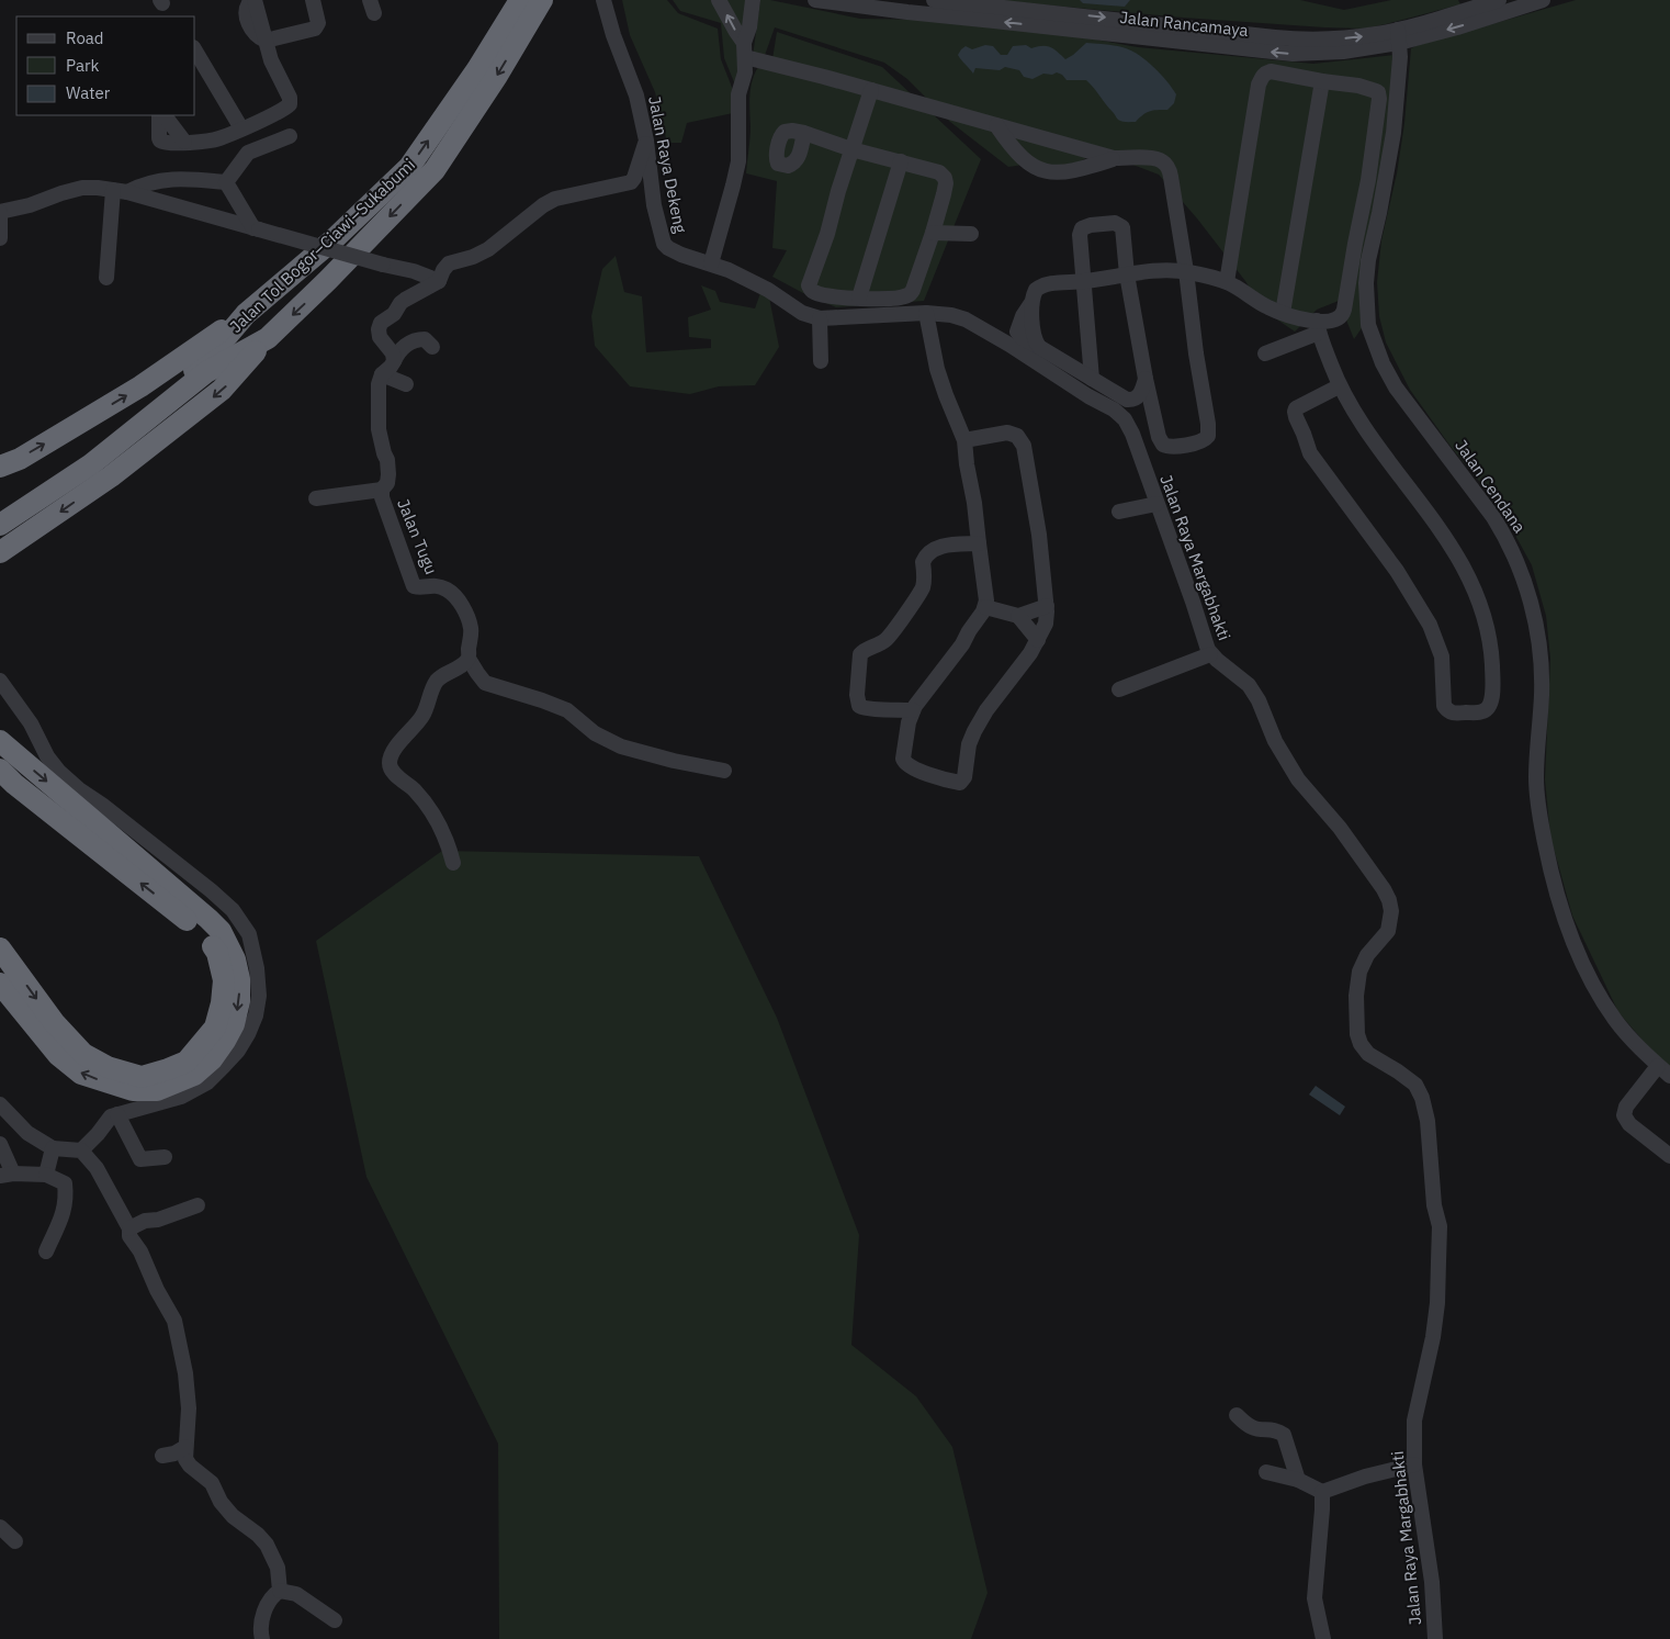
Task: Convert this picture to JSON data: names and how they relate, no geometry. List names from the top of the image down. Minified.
{"streets":{"highway":["Jalan Tol Bogor–Ciawi–Sukabumi"],"street":["Jalan Rancamaya","Jalan Raya Dekeng","Jalan Cendana","Jalan Tugu","Jalan Raya Margabhakti"]},"crossings":[["Jalan Rancamaya","Jalan Cendana"],["Jalan Raya Dekeng","Jalan Raya Margabhakti"]],"legend":["Road","Park","Water"]}
